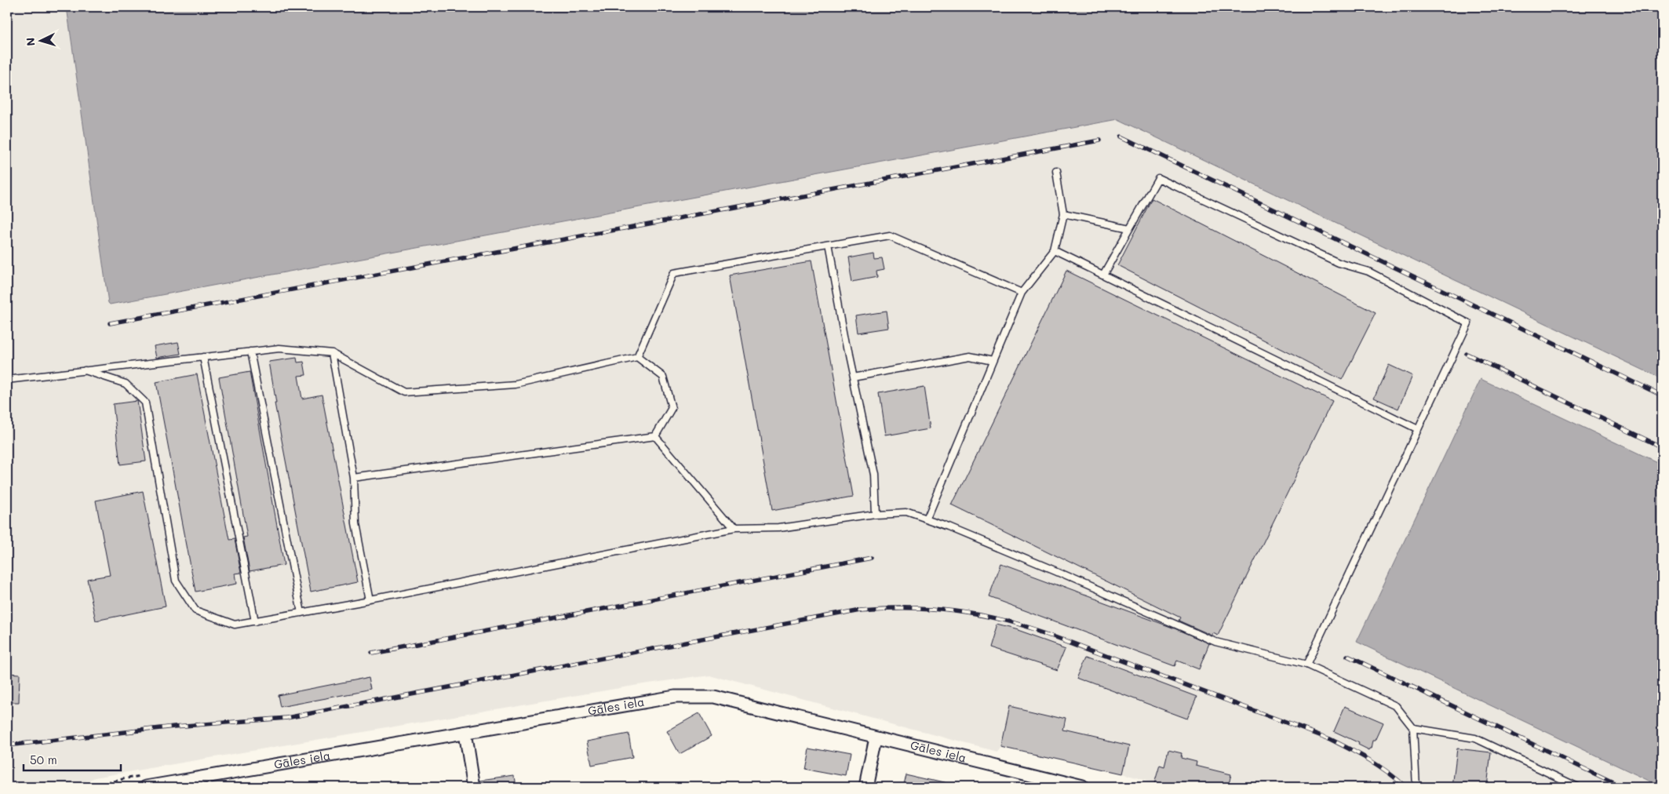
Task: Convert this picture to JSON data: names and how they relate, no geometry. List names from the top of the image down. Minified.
{"streets":{"street":["Gāles iela"]},"scale_bar":"50 m","north":"left"}
